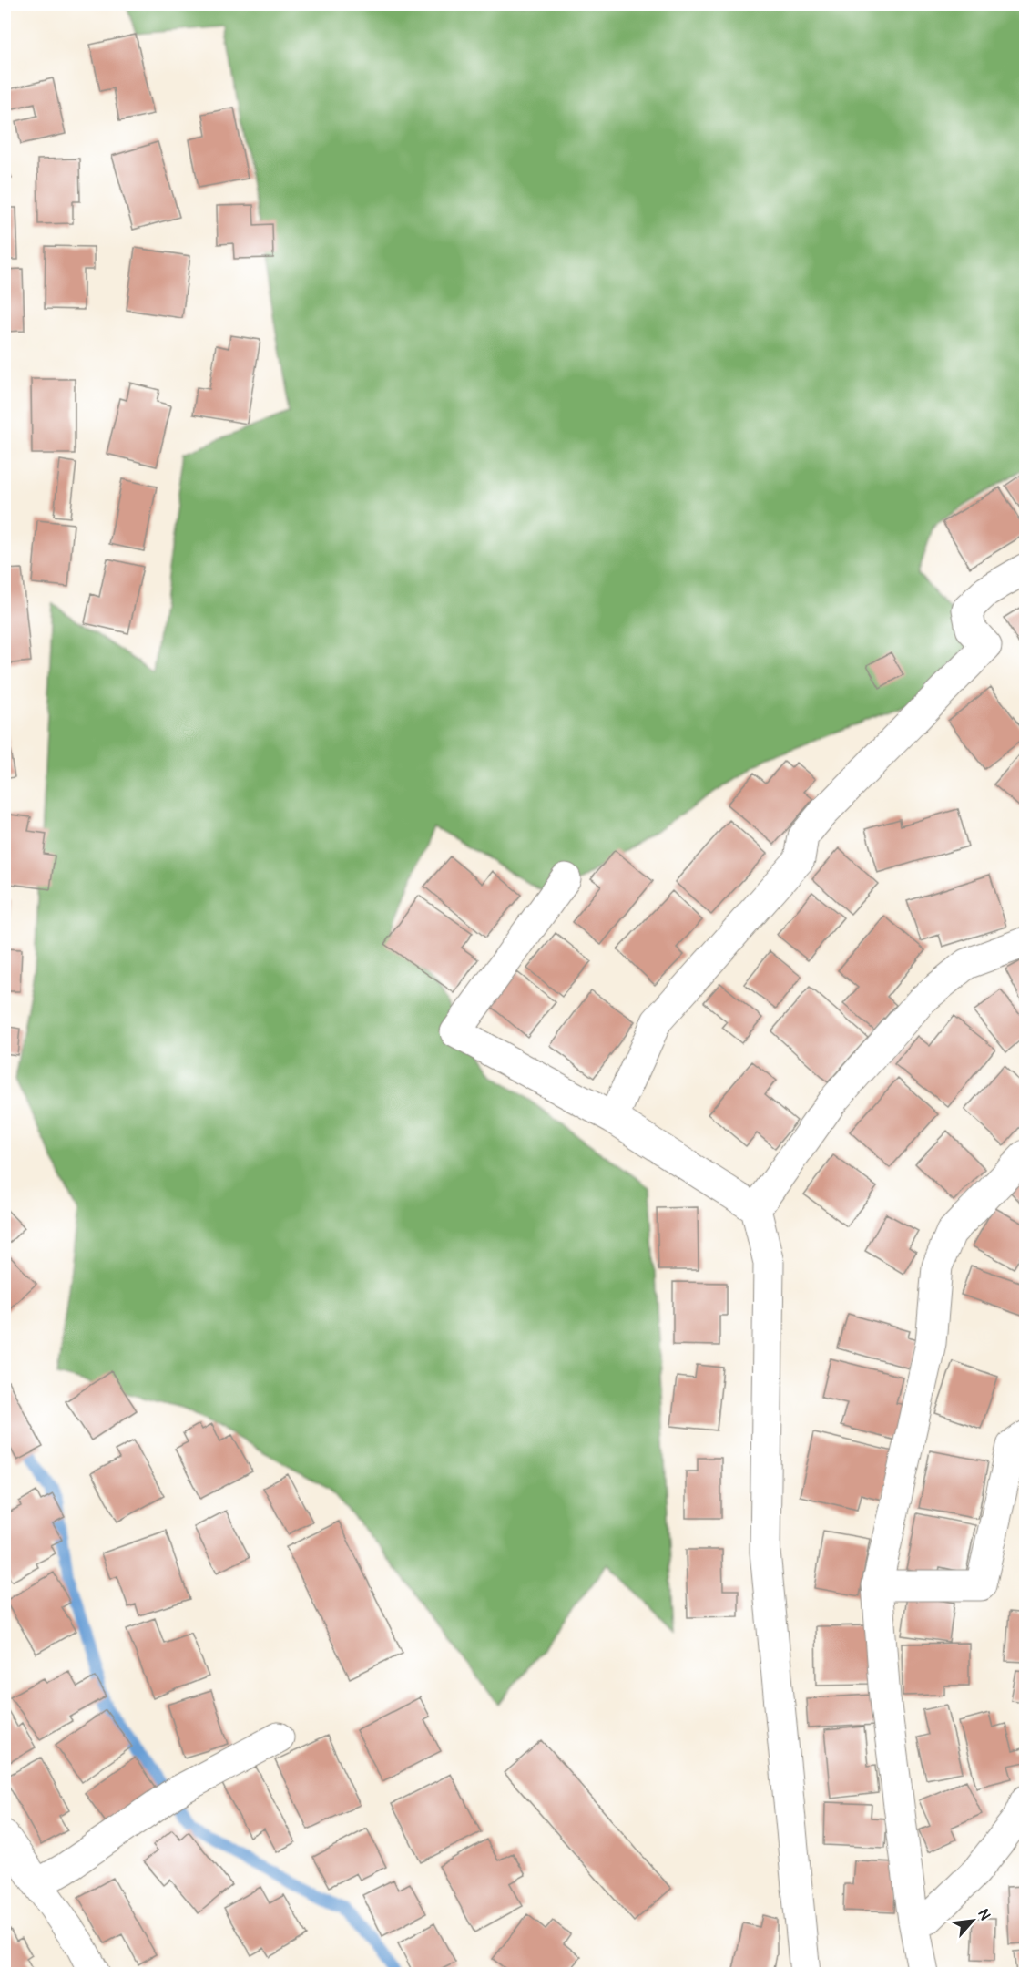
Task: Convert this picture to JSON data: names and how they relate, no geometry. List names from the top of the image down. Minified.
{"north":"top right"}
